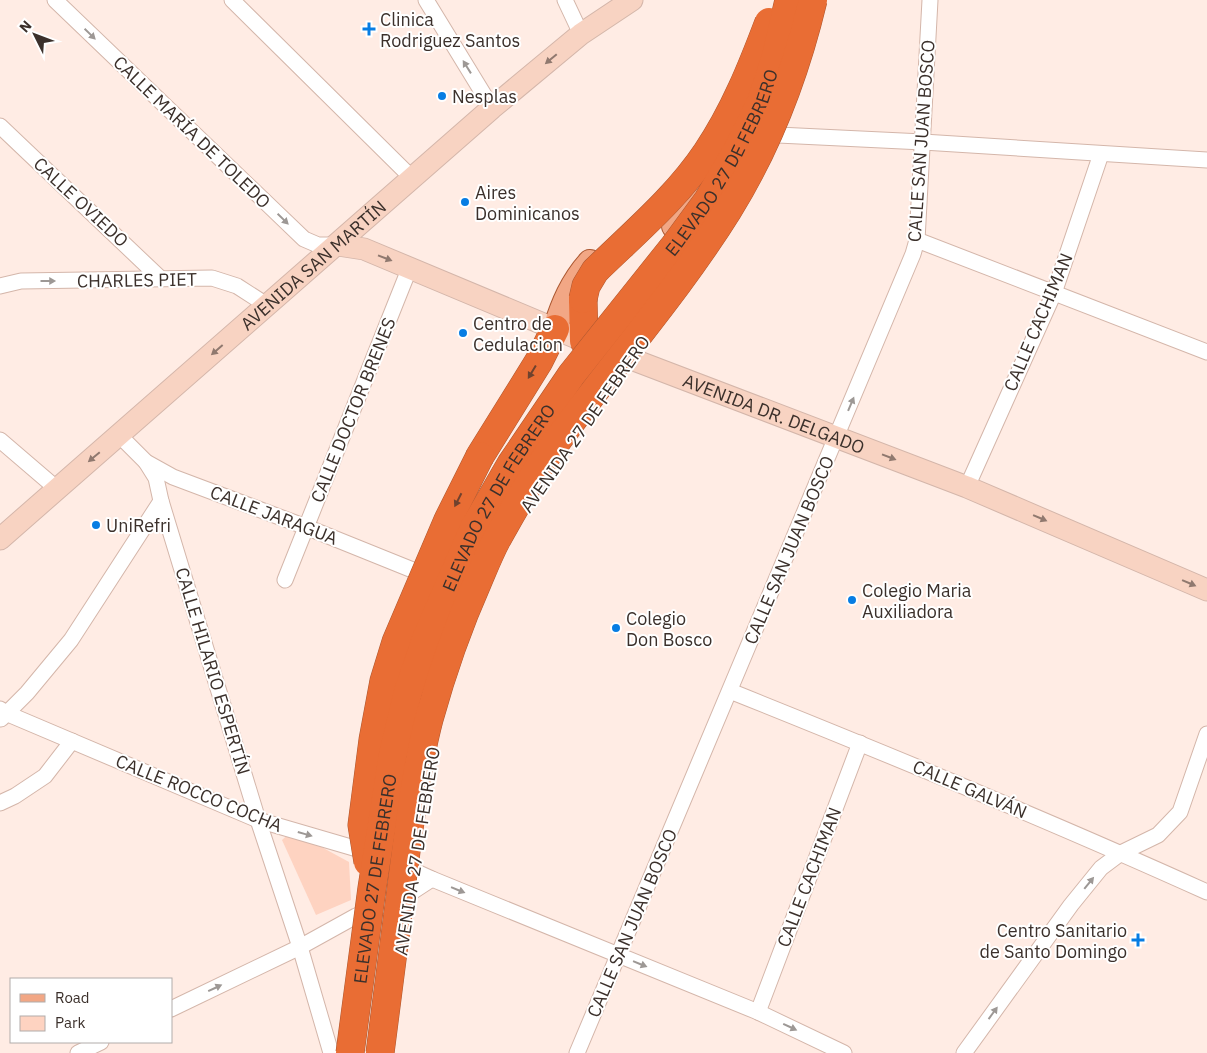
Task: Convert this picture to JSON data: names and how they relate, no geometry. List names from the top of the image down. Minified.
{"streets":{"highway":["ELEVADO 27 DE FEBRERO"],"main road":["AVENIDA SAN MARTÍN","AVENIDA DR. DELGADO","AVENIDA 27 DE FEBRERO"],"street":["CALLE MARÍA DE TOLEDO","CALLE SAN JUAN BOSCO","CALLE OVIEDO","CHARLES PIET","CALLE CACHIMAN","CALLE DOCTOR BRENES","CALLE JARAGUA","CALLE HILARIO ESPERTÍN","CALLE GALVÁN","CALLE ROCCO COCHA"]},"crossings":[["CALLE MARÍA DE TOLEDO","AVENIDA SAN MARTÍN"],["CALLE MARÍA DE TOLEDO","AVENIDA DR. DELGADO"],["CALLE SAN JUAN BOSCO","AVENIDA DR. DELGADO"],["CALLE SAN JUAN BOSCO","CALLE GALVÁN"],["CALLE SAN JUAN BOSCO","CALLE ROCCO COCHA"],["CALLE OVIEDO","CHARLES PIET"],["AVENIDA SAN MARTÍN","CHARLES PIET"],["AVENIDA SAN MARTÍN","AVENIDA DR. DELGADO"],["AVENIDA SAN MARTÍN","CALLE JARAGUA"],["CALLE CACHIMAN","AVENIDA DR. DELGADO"],["CALLE CACHIMAN","CALLE GALVÁN"],["CALLE CACHIMAN","CALLE ROCCO COCHA"],["CALLE DOCTOR BRENES","AVENIDA DR. DELGADO"],["CALLE DOCTOR BRENES","CALLE JARAGUA"],["AVENIDA DR. DELGADO","AVENIDA 27 DE FEBRERO"],["AVENIDA 27 DE FEBRERO","CALLE ROCCO COCHA"],["CALLE JARAGUA","CALLE HILARIO ESPERTÍN"],["CALLE HILARIO ESPERTÍN","CALLE ROCCO COCHA"]],"one_way":["AVENIDA SAN MARTÍN","CHARLES PIET","AVENIDA DR. DELGADO","CALLE ROCCO COCHA"],"places":{"health":["Clinica Rodriguez Santos","Centro Sanitario de Santo Domingo"],"other":["Nesplas","Aires Dominicanos","Centro de Cedulacion","UniRefri","Colegio Maria Auxiliadora","Colegio Don Bosco"]},"legend":["Road","Park"],"north":"top left"}
